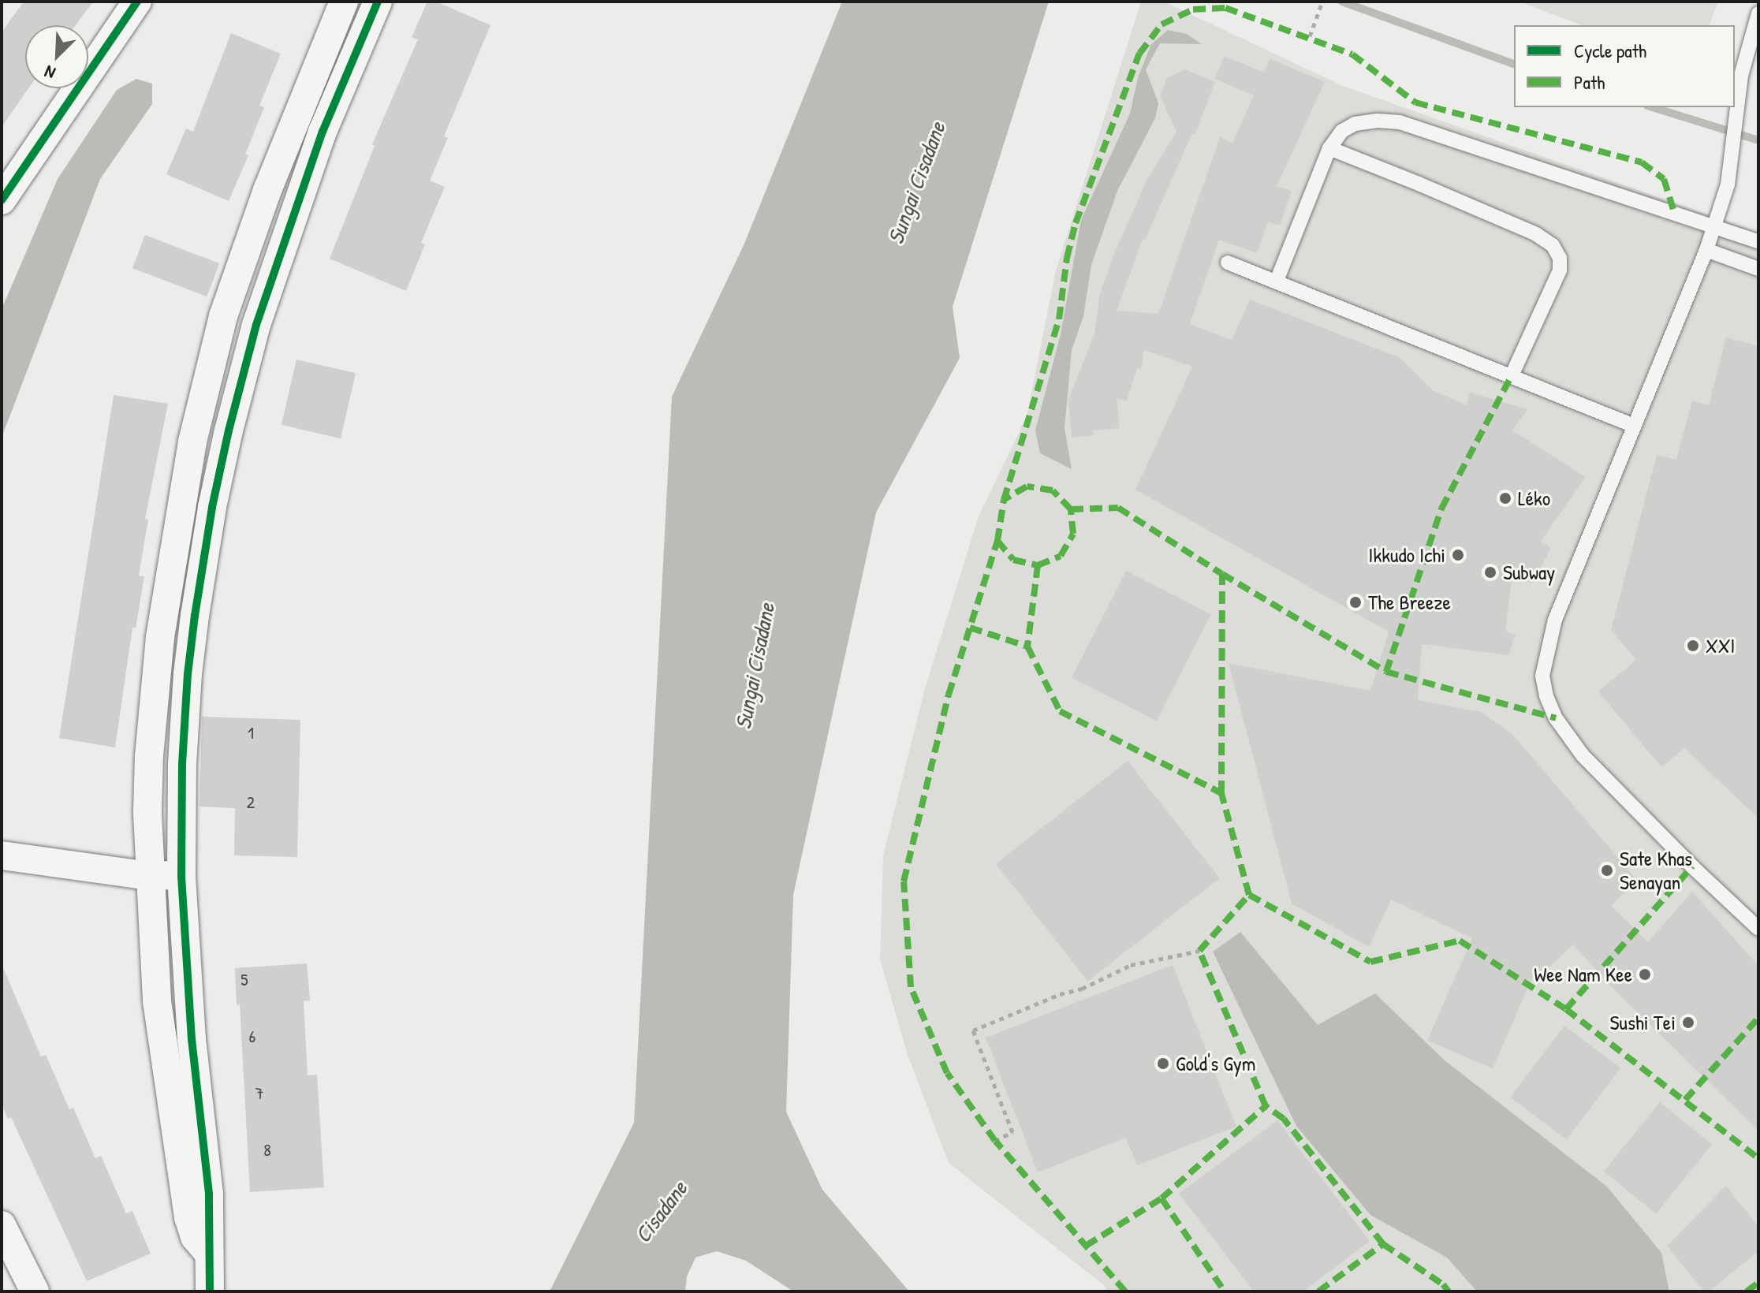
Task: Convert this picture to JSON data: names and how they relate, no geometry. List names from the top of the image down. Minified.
{"water":["Sungai Cisadane","Cisadane"],"places":["Léko","Ikkudo Ichi","Subway","The Breeze","XXI","Sate Khas Senayan","Wee Nam Kee","Sushi Tei","Gold's Gym"],"house_numbers":["1","2","5","6","7","8"],"legend":["Cycle path","Path"],"north":"bottom left"}
